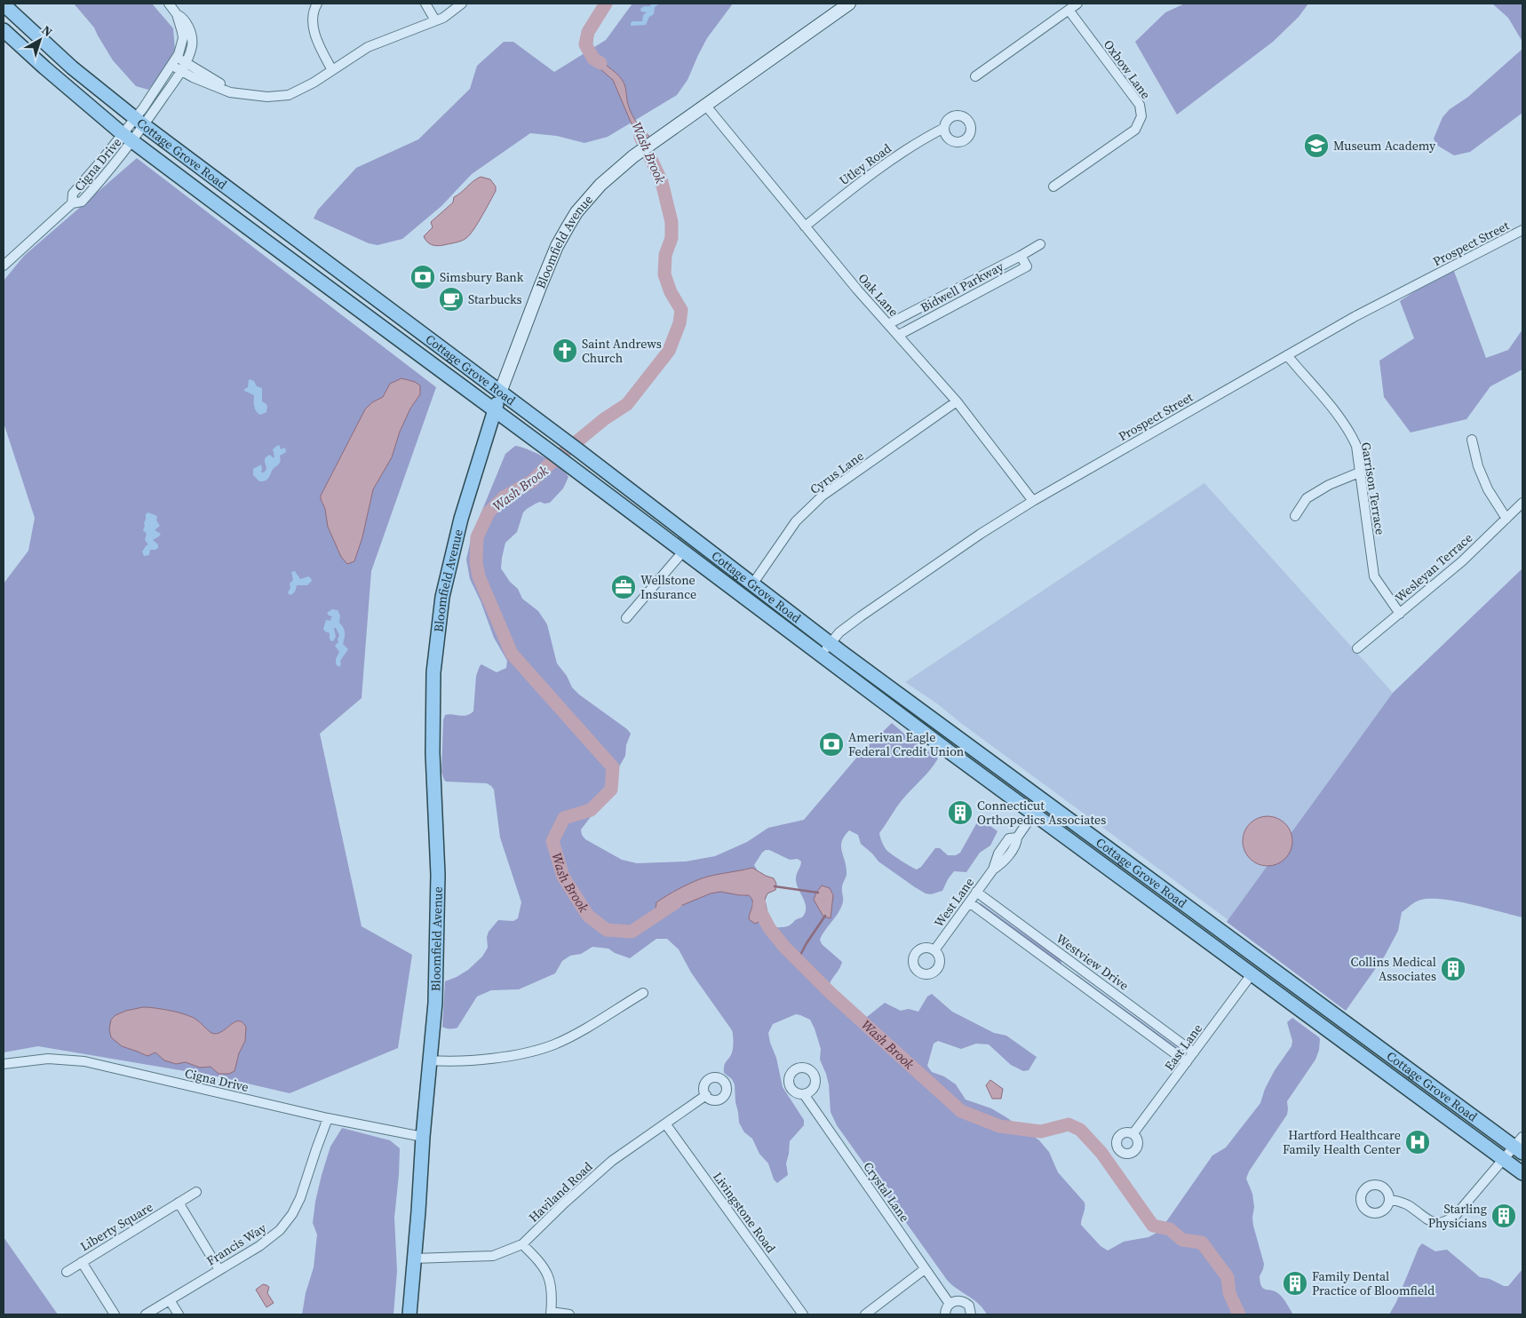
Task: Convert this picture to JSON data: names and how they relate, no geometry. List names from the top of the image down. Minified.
{"streets":{"main road":["Cottage Grove Road","Bloomfield Avenue"],"street":["Oxbow Lane","Cigna Drive","Utley Road","Prospect Street","Bidwell Parkway","Oak Lane","Cyrus Lane","Garrison Terrace","Wesleyan Terrace","West Lane","Westview Drive","East Lane","Haviland Road","Crystal Lane","Livingstone Road","Liberty Square","Francis Way"]},"crossings":[["Cottage Grove Road","Cigna Drive"],["Cottage Grove Road","Bloomfield Avenue"],["Cottage Grove Road","Prospect Street"],["Cottage Grove Road","Cyrus Lane"],["Cottage Grove Road","West Lane"],["Cottage Grove Road","East Lane"],["Cigna Drive","Bloomfield Avenue"],["Cigna Drive","Francis Way"],["Utley Road","Oak Lane"],["Bloomfield Avenue","Oak Lane"],["Bloomfield Avenue","Haviland Road"],["Prospect Street","Oak Lane"],["Prospect Street","Garrison Terrace"],["Bidwell Parkway","Oak Lane"],["Oak Lane","Cyrus Lane"],["Garrison Terrace","Wesleyan Terrace"],["West Lane","Westview Drive"],["Westview Drive","East Lane"],["Haviland Road","Livingstone Road"]],"water":["Wash Brook"],"places":{"school or university":["Museum Academy"],"bank":["Simsbury Bank","Amerivan Eagle Federal Credit Union"],"cafe":["Starbucks"],"church":["Saint Andrews Church"],"office":["Wellstone Insurance"],"building":["Connecticut Orthopedics Associates","Collins Medical Associates","Starling Physicians","Family Dental Practice of Bloomfield"],"hospital":["Hartford Healthcare Family Health Center"]},"north":"top right"}
